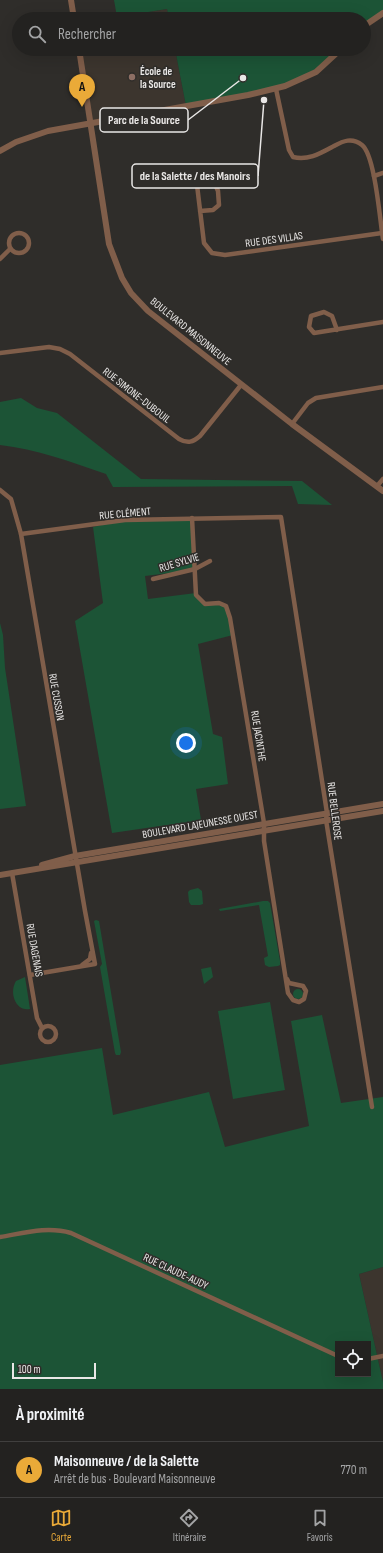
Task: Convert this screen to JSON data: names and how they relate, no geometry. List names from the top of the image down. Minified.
{"streets":{"street":["RUE DES VILLAS","BOULEVARD MAISONNEUVE","RUE SIMONE-DUBOUIL","RUE CLÉMENT","RUE SYLVIE","RUE CUSSON","RUE JACINTHE","RUE BELLEROSE","BOULEVARD LAJEUNESSE OUEST","RUE DAGENAIS","RUE CLAUDE-AUDY"]},"crossings":[["BOULEVARD MAISONNEUVE","RUE SIMONE-DUBOUIL"],["RUE CLÉMENT","RUE CUSSON"],["RUE CLÉMENT","RUE JACINTHE"],["RUE CLÉMENT","RUE BELLEROSE"],["RUE SYLVIE","RUE JACINTHE"],["RUE CUSSON","BOULEVARD LAJEUNESSE OUEST"],["RUE CUSSON","RUE DAGENAIS"],["RUE JACINTHE","BOULEVARD LAJEUNESSE OUEST"],["RUE BELLEROSE","BOULEVARD LAJEUNESSE OUEST"],["BOULEVARD LAJEUNESSE OUEST","RUE DAGENAIS"]],"places":["École de la Source","Parc de la Source","de la Salette / des Manoirs"],"scale_bar":"100 m","page":{"search":"Rechercher","pins":"A","scale":"100 m","heading":"À proximité","list":[{"mark":"A","name":"Maisonneuve / de la Salette","note":"Arrêt de bus · Boulevard Maisonneuve","value":"770 m"}],"nav":["Carte","Itinéraire","Favoris"]}}
